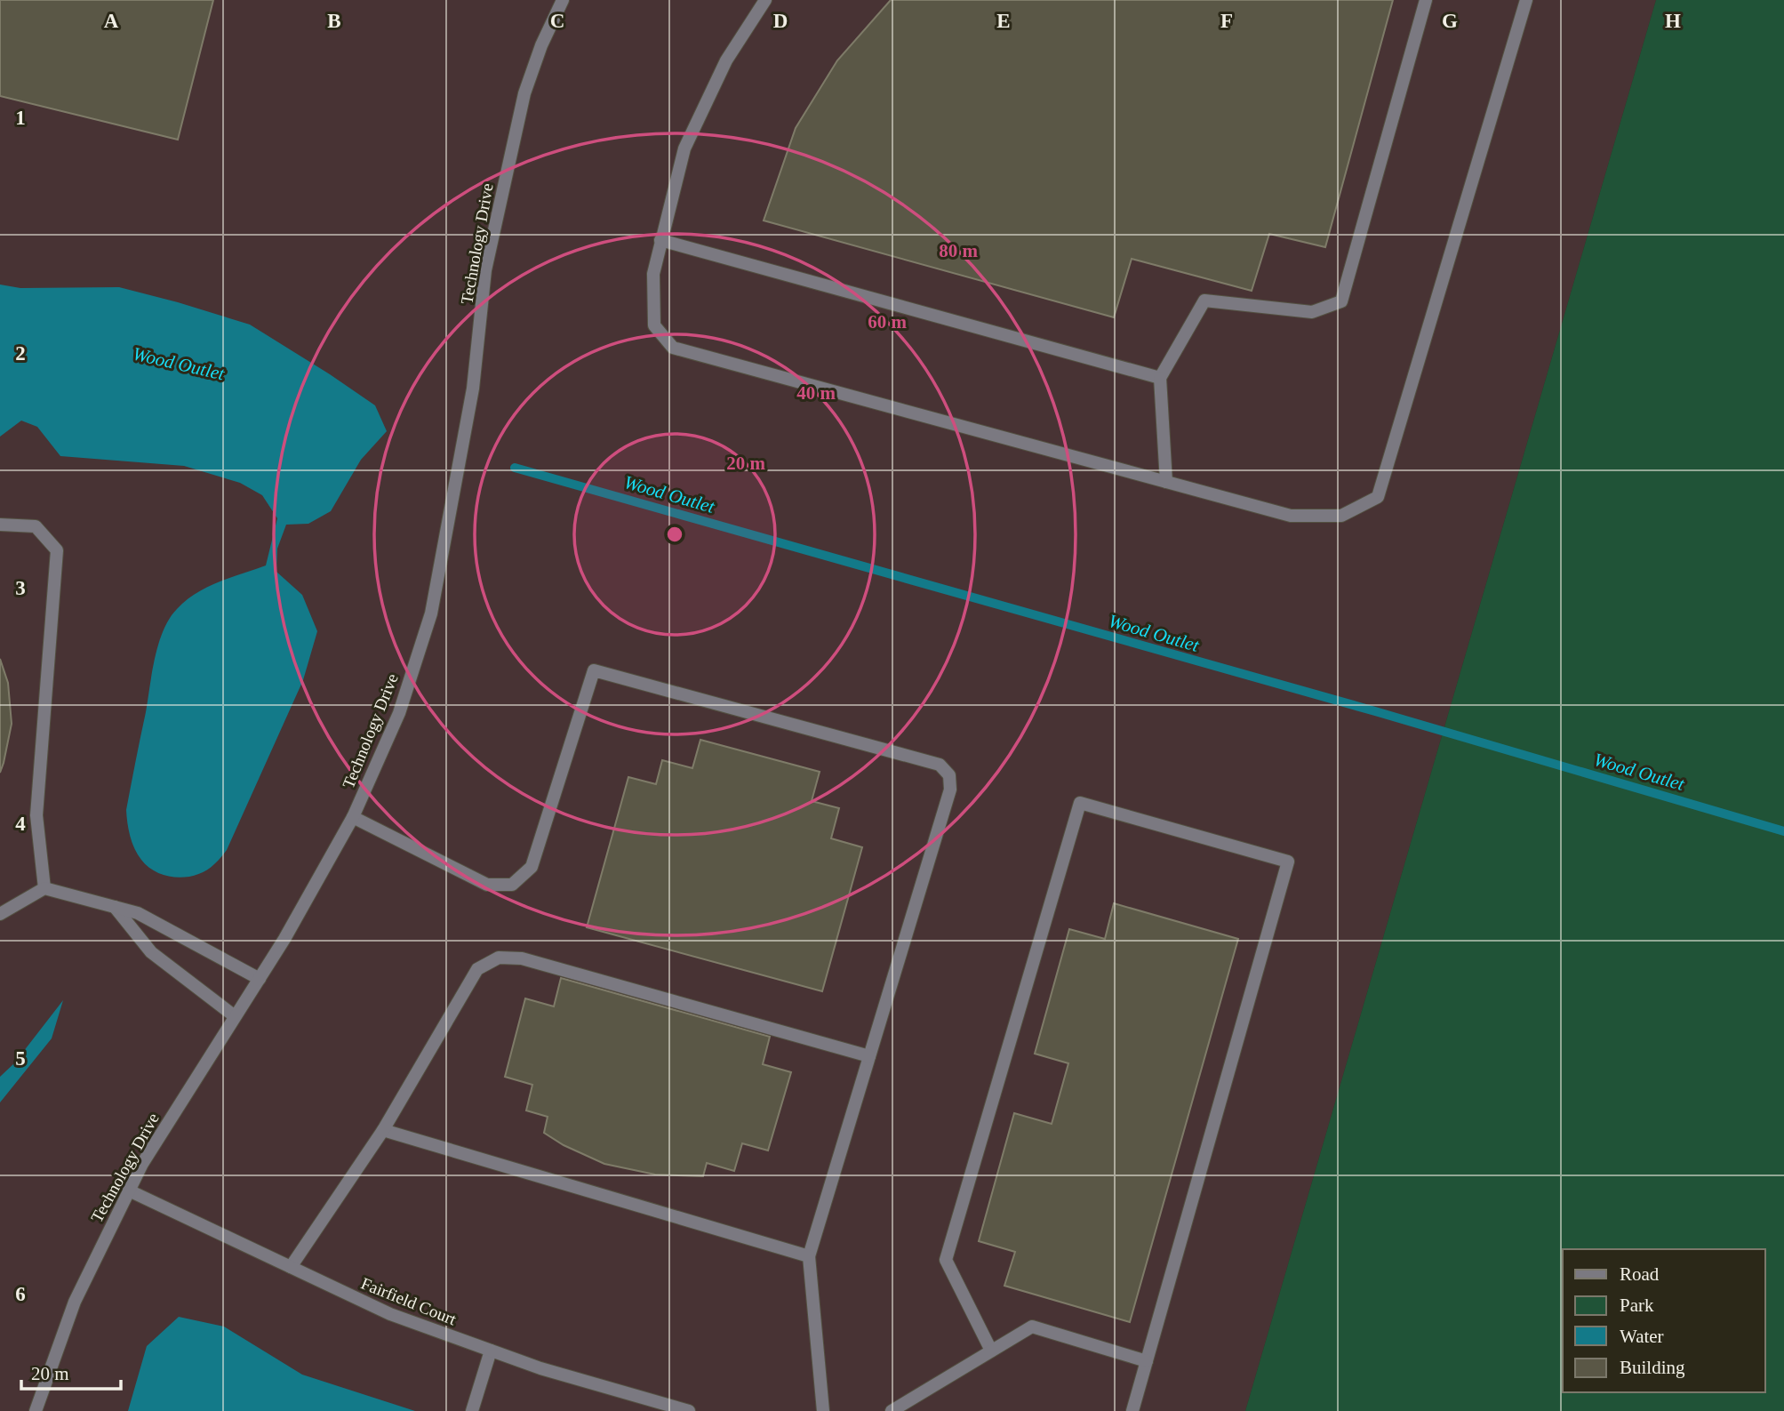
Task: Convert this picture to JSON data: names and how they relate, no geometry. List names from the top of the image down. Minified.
{"streets":{"street":["Technology Drive","Fairfield Court"]},"crossings":[["Technology Drive","Fairfield Court"]],"water":["Wood Outlet"],"legend":["Road","Park","Water","Building"],"scale_bar":"20 m","grid":{"columns":["A","B","C","D","E","F","G","H"],"rows":["1","2","3","4","5","6"]},"rings":["80 m","60 m","40 m","20 m"]}
